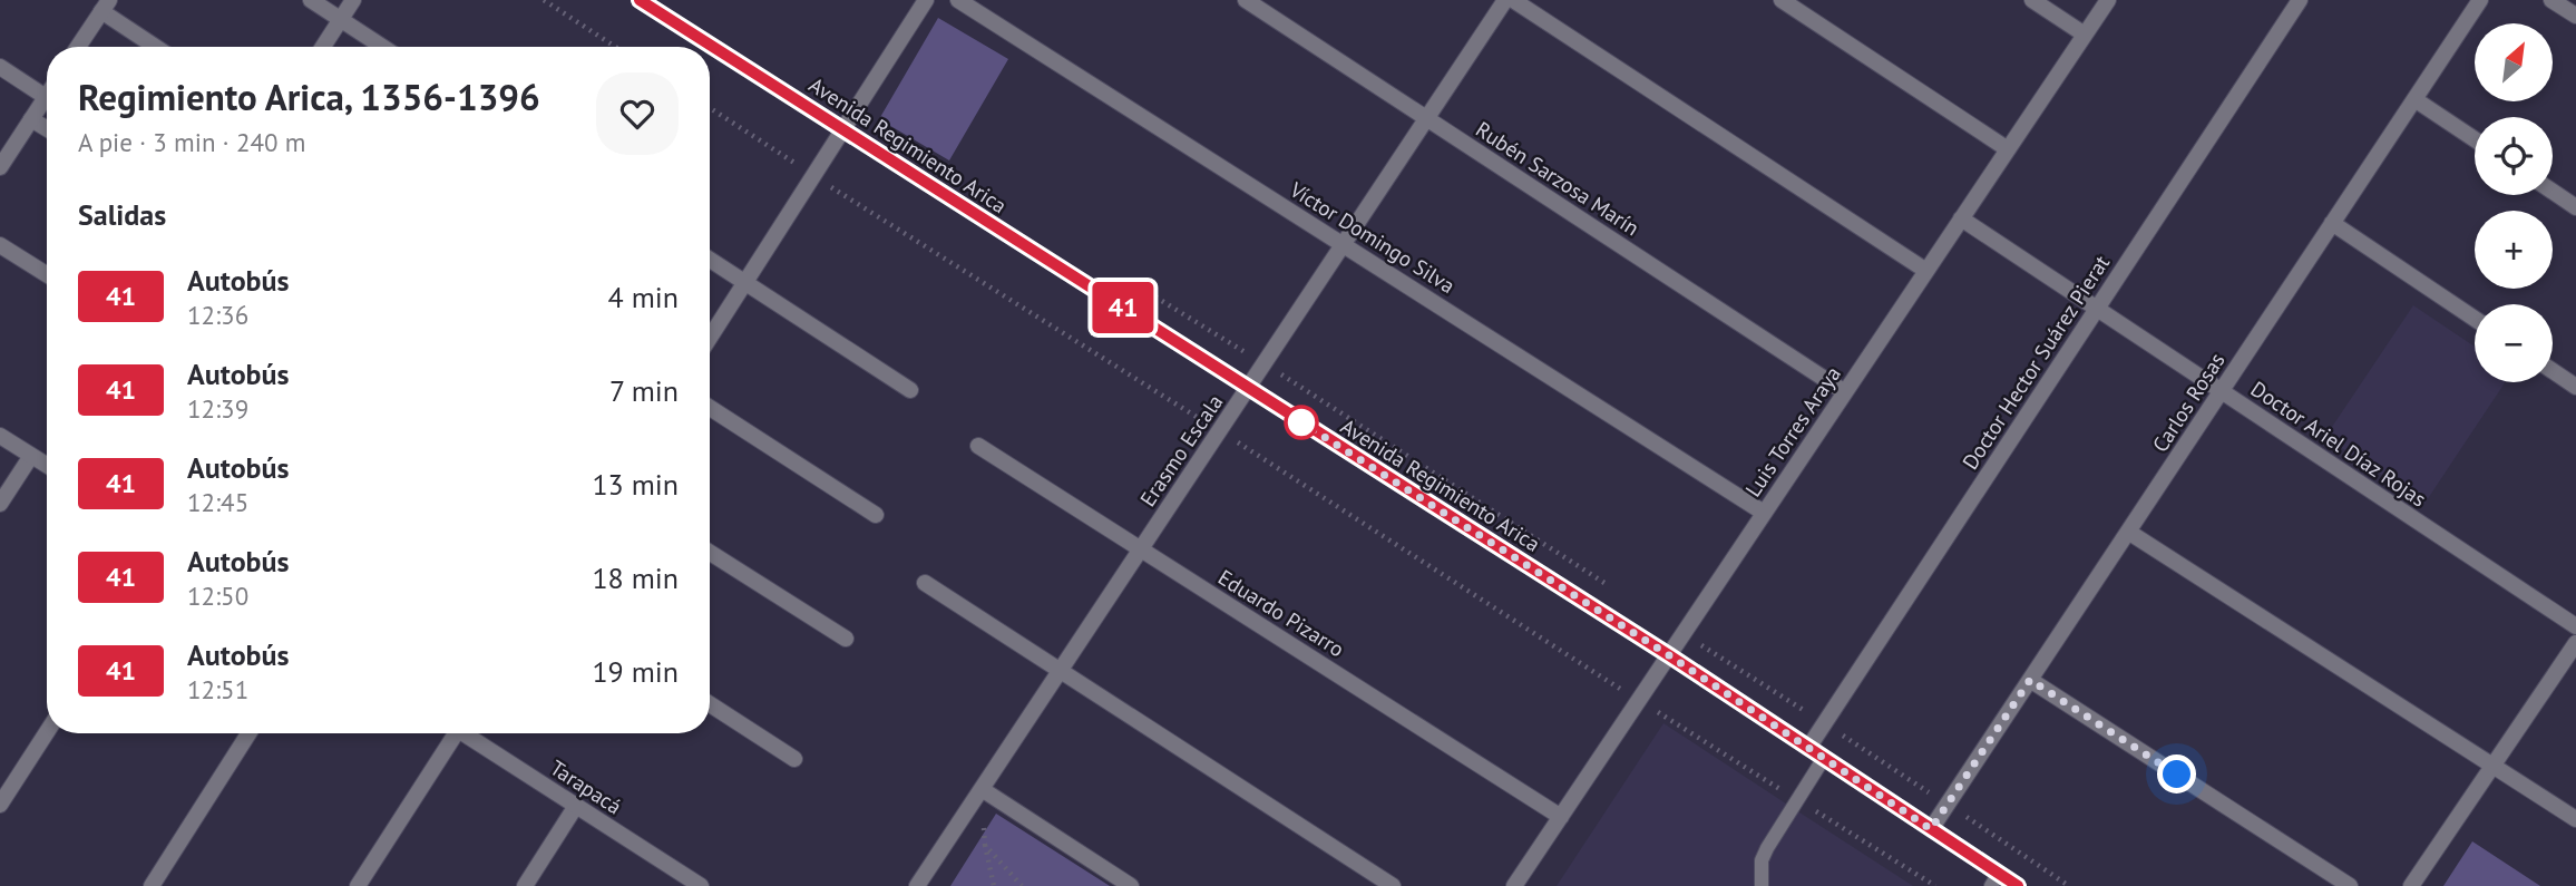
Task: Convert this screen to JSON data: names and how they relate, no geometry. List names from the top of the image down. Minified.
{"streets":{"street":["Avenida Regimiento Arica","Rubén Sarzosa Marín","Víctor Domingo Silva","Doctor Hector Suárez Pierat","Carlos Rosas","Luis Torres Araya","Doctor Ariel Díaz Rojas","Erasmo Escala","Eduardo Pizarro","Tarapacá"]},"crossings":[["Avenida Regimiento Arica","Doctor Hector Suárez Pierat"],["Avenida Regimiento Arica","Carlos Rosas"],["Avenida Regimiento Arica","Luis Torres Araya"],["Avenida Regimiento Arica","Erasmo Escala"],["Rubén Sarzosa Marín","Luis Torres Araya"],["Rubén Sarzosa Marín","Erasmo Escala"],["Víctor Domingo Silva","Luis Torres Araya"],["Víctor Domingo Silva","Erasmo Escala"],["Doctor Hector Suárez Pierat","Doctor Ariel Díaz Rojas"],["Carlos Rosas","Doctor Ariel Díaz Rojas"],["Luis Torres Araya","Doctor Ariel Díaz Rojas"],["Luis Torres Araya","Eduardo Pizarro"],["Erasmo Escala","Eduardo Pizarro"]],"lines":["bus line 41"],"north":"top right","page":{"on_map":"41","map_buttons":["+","−"],"heading":[["Regimiento Arica, 1356-1396","A pie · 3 min · 240 m"],"Salidas"],"list":[{"mark":"41","name":"Autobús","note":"12:36","value":"4 min"},{"mark":"41","name":"Autobús","note":"12:39","value":"7 min"},{"mark":"41","name":"Autobús","note":"12:45","value":"13 min"},{"mark":"41","name":"Autobús","note":"12:50","value":"18 min"},{"mark":"41","name":"Autobús","note":"12:51","value":"19 min"}]}}
